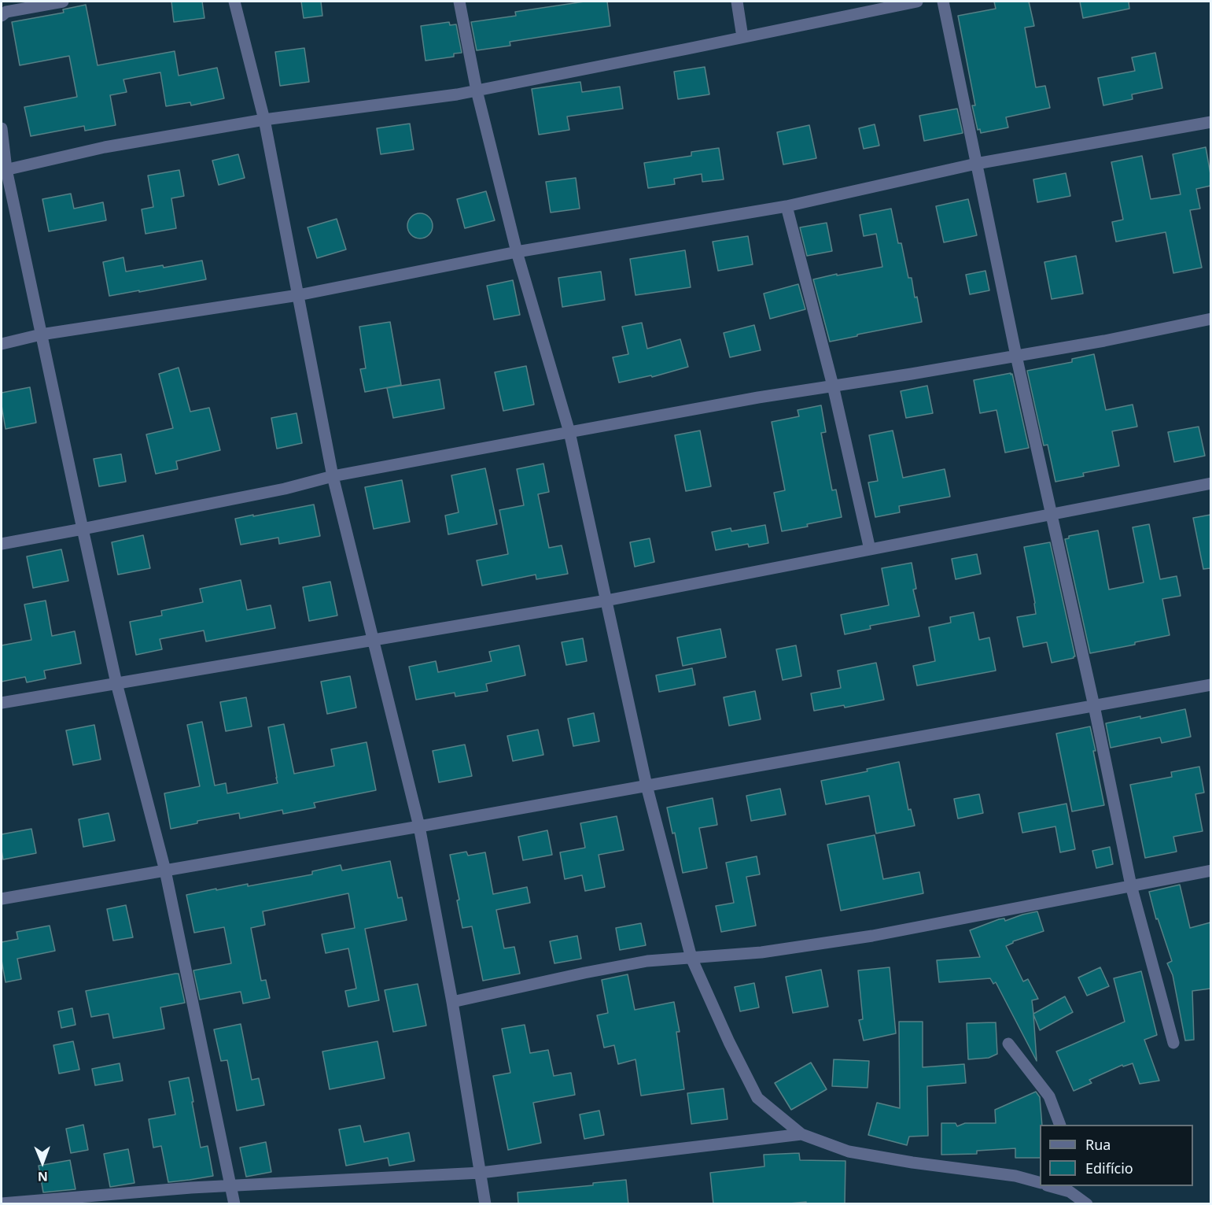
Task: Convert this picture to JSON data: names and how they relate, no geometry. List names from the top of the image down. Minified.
{"legend":["Rua","Edifício"],"north":"bottom"}
